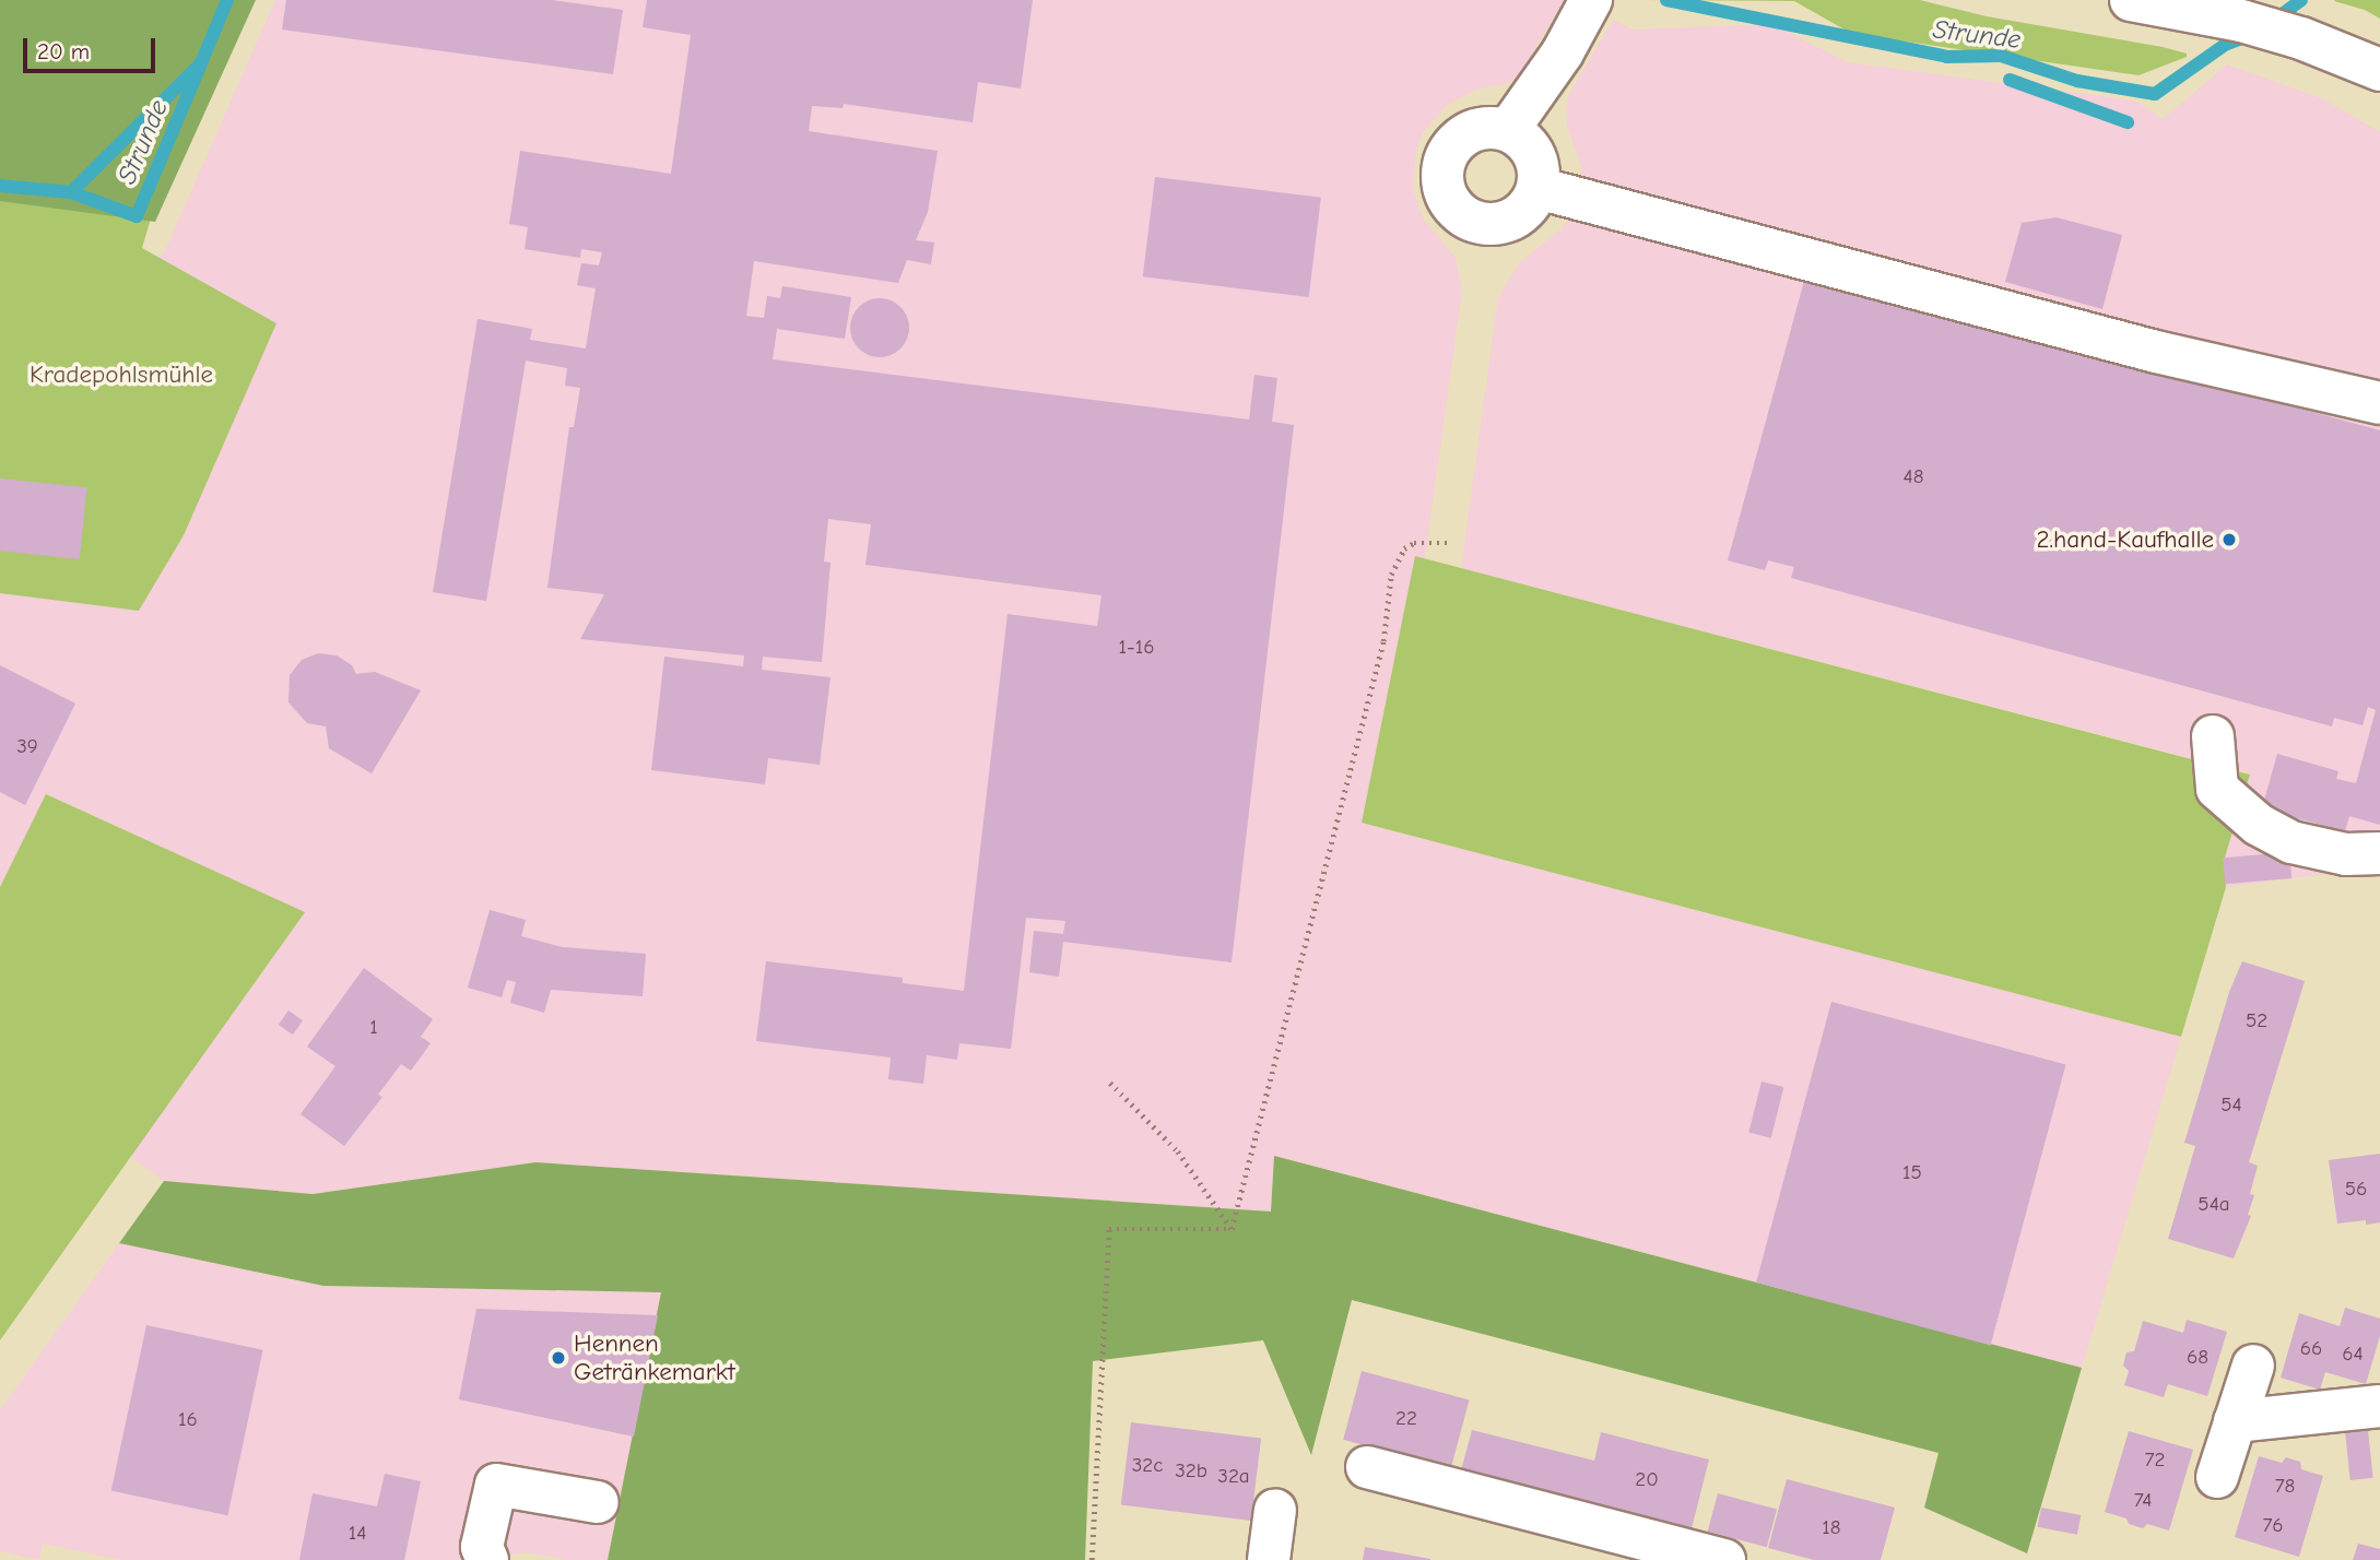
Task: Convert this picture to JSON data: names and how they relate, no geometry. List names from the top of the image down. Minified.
{"water":["Strunde"],"parks":["Kradepohlsmühle"],"places":["2.hand-Kaufhalle","Hennen Getränkemarkt"],"house_numbers":["48","1-16","39","52","1","54","15","56","54a","66","64","68","22","16","72","32c","32b","32a","20","78","74","76","18","14"],"scale_bar":"20 m"}
